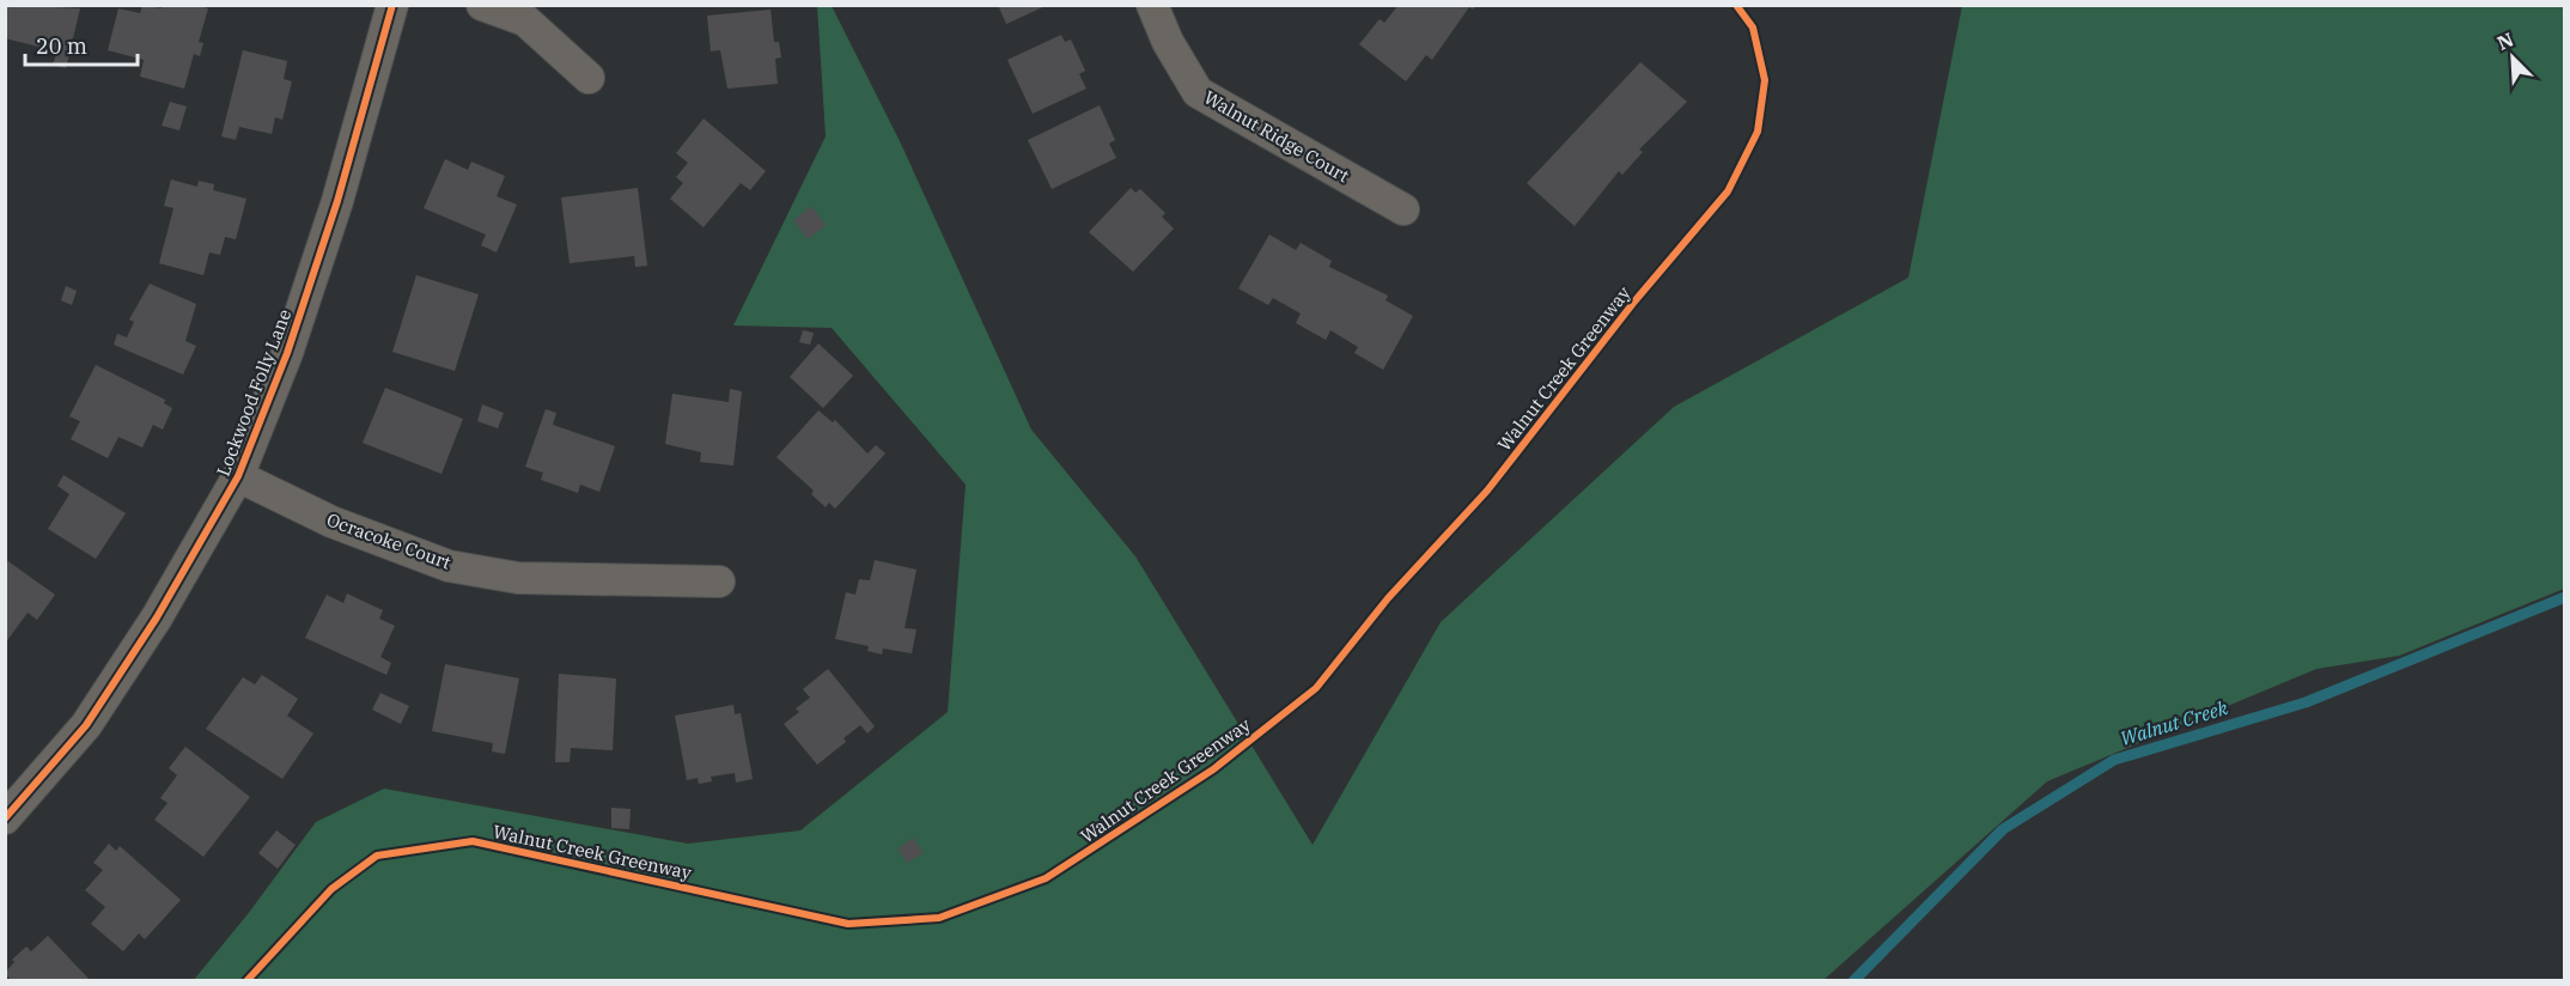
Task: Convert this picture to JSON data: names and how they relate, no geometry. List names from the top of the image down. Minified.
{"streets":{"street":["Walnut Ridge Court","Lockwood Folly Lane","Ocracoke Court"],"cycle path":["Walnut Creek Greenway"]},"crossings":[["Lockwood Folly Lane","Ocracoke Court"]],"water":["Walnut Creek"],"scale_bar":"20 m","north":"top left"}
